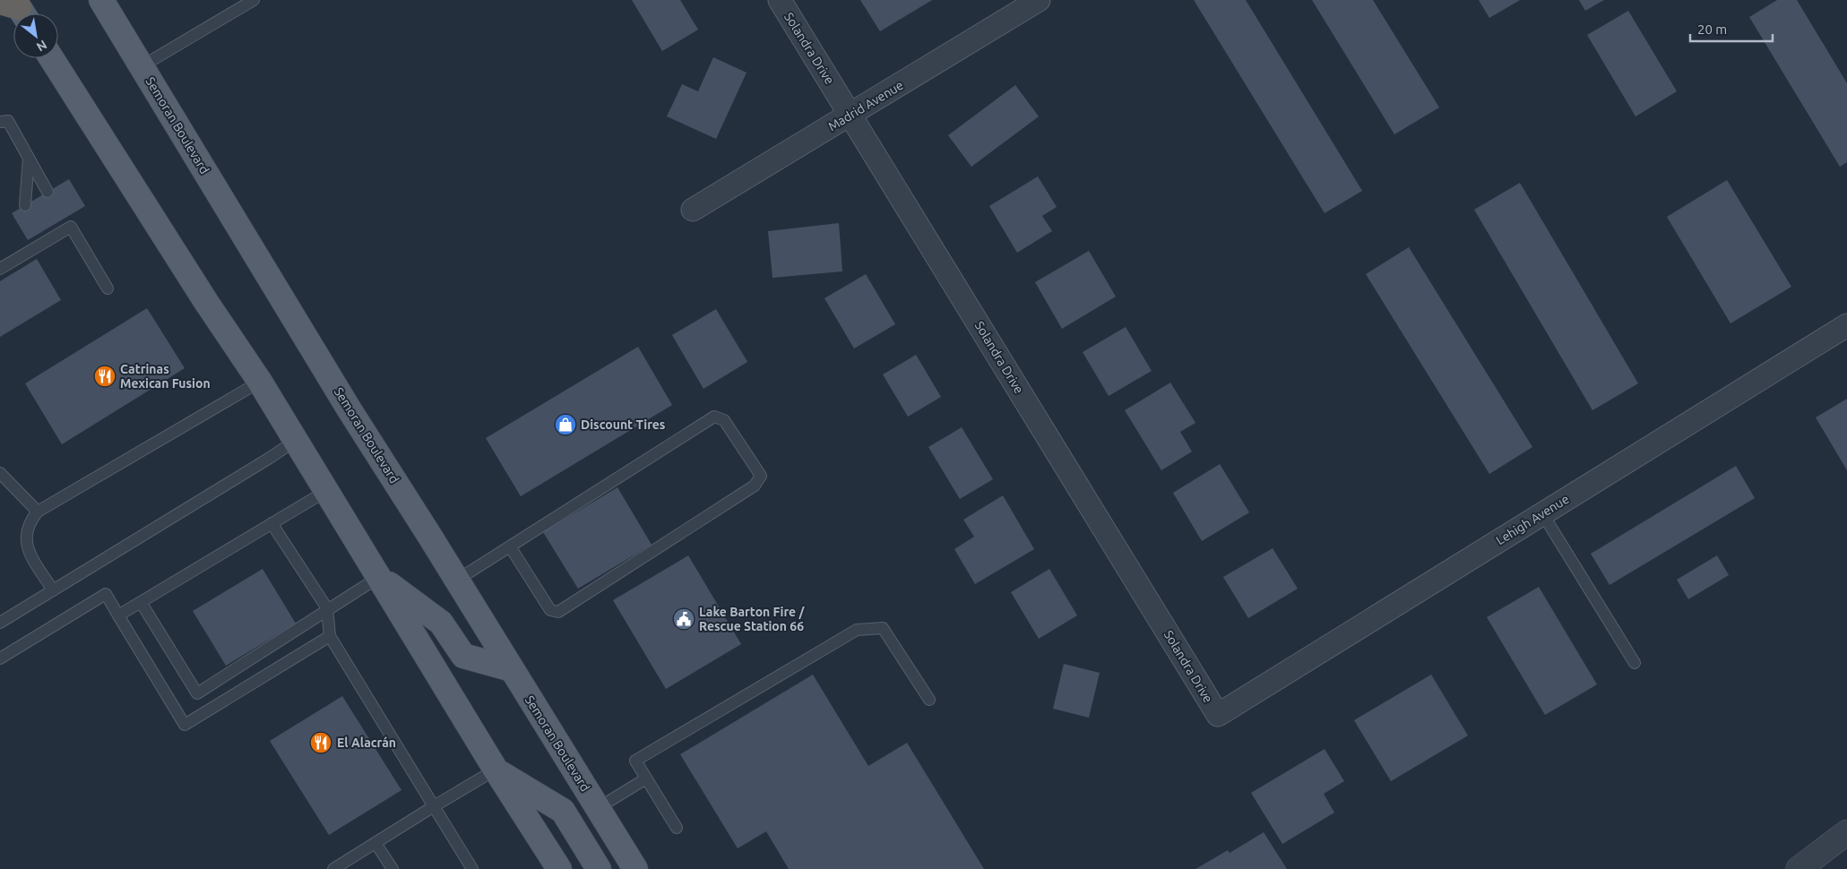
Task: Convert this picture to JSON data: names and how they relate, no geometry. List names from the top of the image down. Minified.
{"streets":{"main road":["Semoran Boulevard"],"street":["Solandra Drive","Madrid Avenue","Lehigh Avenue"]},"crossings":[["Solandra Drive","Madrid Avenue"],["Solandra Drive","Lehigh Avenue"]],"places":{"restaurant":["Catrinas Mexican Fusion","El Alacrán"],"shop":["Discount Tires"],"public building":["Lake Barton Fire / Rescue Station 66"]},"scale_bar":"20 m","north":"bottom right"}
